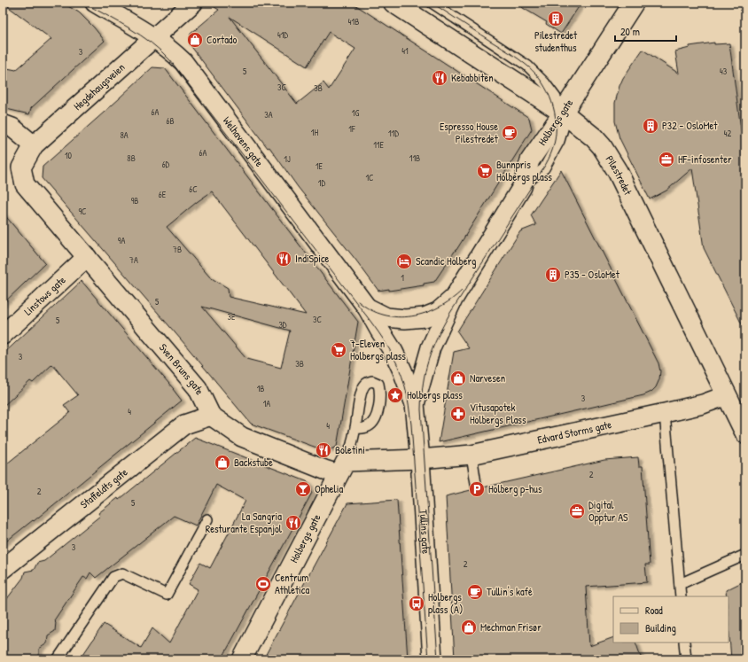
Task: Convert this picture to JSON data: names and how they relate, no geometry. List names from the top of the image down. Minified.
{"streets":{"main road":["Holbergs gate","Pilestredet"],"street":["Hegdehaugsveien","Welhavens gate","Linstows gate","Sven Bruns gate","Edvard Storms gate","Staffeldts gate","Tullins gate"]},"crossings":[["Hegdehaugsveien","Welhavens gate"],["Hegdehaugsveien","Sven Bruns gate"],["Holbergs gate","Pilestredet"],["Holbergs gate","Sven Bruns gate"],["Pilestredet","Edvard Storms gate"],["Linstows gate","Sven Bruns gate"],["Sven Bruns gate","Edvard Storms gate"],["Sven Bruns gate","Staffeldts gate"],["Sven Bruns gate","Tullins gate"],["Edvard Storms gate","Tullins gate"]],"places":{"building":["Pilestredet studenthus","P32 - OsloMet","P35 - OsloMet"],"shop":["Cortado","Narvesen","Backstube","Mechman Frisør"],"restaurant":["Kebabbiten","IndiSpice","Boletini","La Sangria Resturante Espanjol"],"cafe":["Espresso House Pilestredet","Tullin's kafé"],"office":["HF-infosenter","Digital Opptur AS"],"supermarket":["Bunnpris Holbergs plass","7-Eleven Holbergs plass"],"hotel":["Scandic Holberg"],"place":["Holbergs plass"],"pharmacy":["Vitusapotek Holbergs Plass"],"bar":["Ophelia"],"parking":["Holberg p-hus"],"sports":["Centrum Athletica"],"bus stop":["Holbergs plass (A)"]},"house_numbers":["41B","41D","41","3","5","43","3C","3B","6A","1G","3A","6B","1F","1H","11D","42","8A","11E","6A","10","8B","11B","1J","6D","1E","1C","1D","6C","6E","9B","9C","9A","7B","7A","1","5","3E","3C","5","3D","3","3B","1B","3","1A","4","4","2","2","5","3","2"],"legend":["Road","Building"],"scale_bar":"20 m"}
